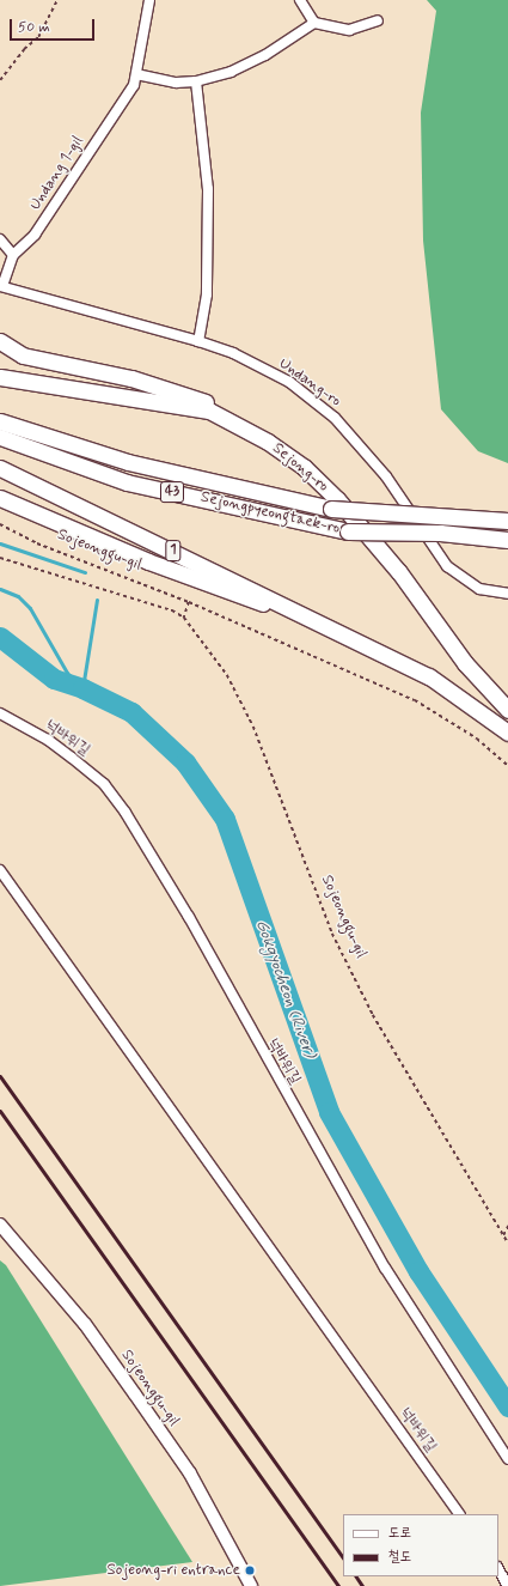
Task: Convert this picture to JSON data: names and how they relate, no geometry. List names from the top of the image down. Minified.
{"streets":{"highway":["Sejong-ro","43","Sejongpyeongtaek-ro","1"],"street":["Undang 1-gil","Undang-ro","Sojeonggu-gil","넉바위길"]},"crossings":[["Undang 1-gil","Undang-ro"]],"water":["Gokgyocheon (River)"],"places":["Sojeong-ri entrance"],"legend":["도로","철도"],"scale_bar":"50 m"}
